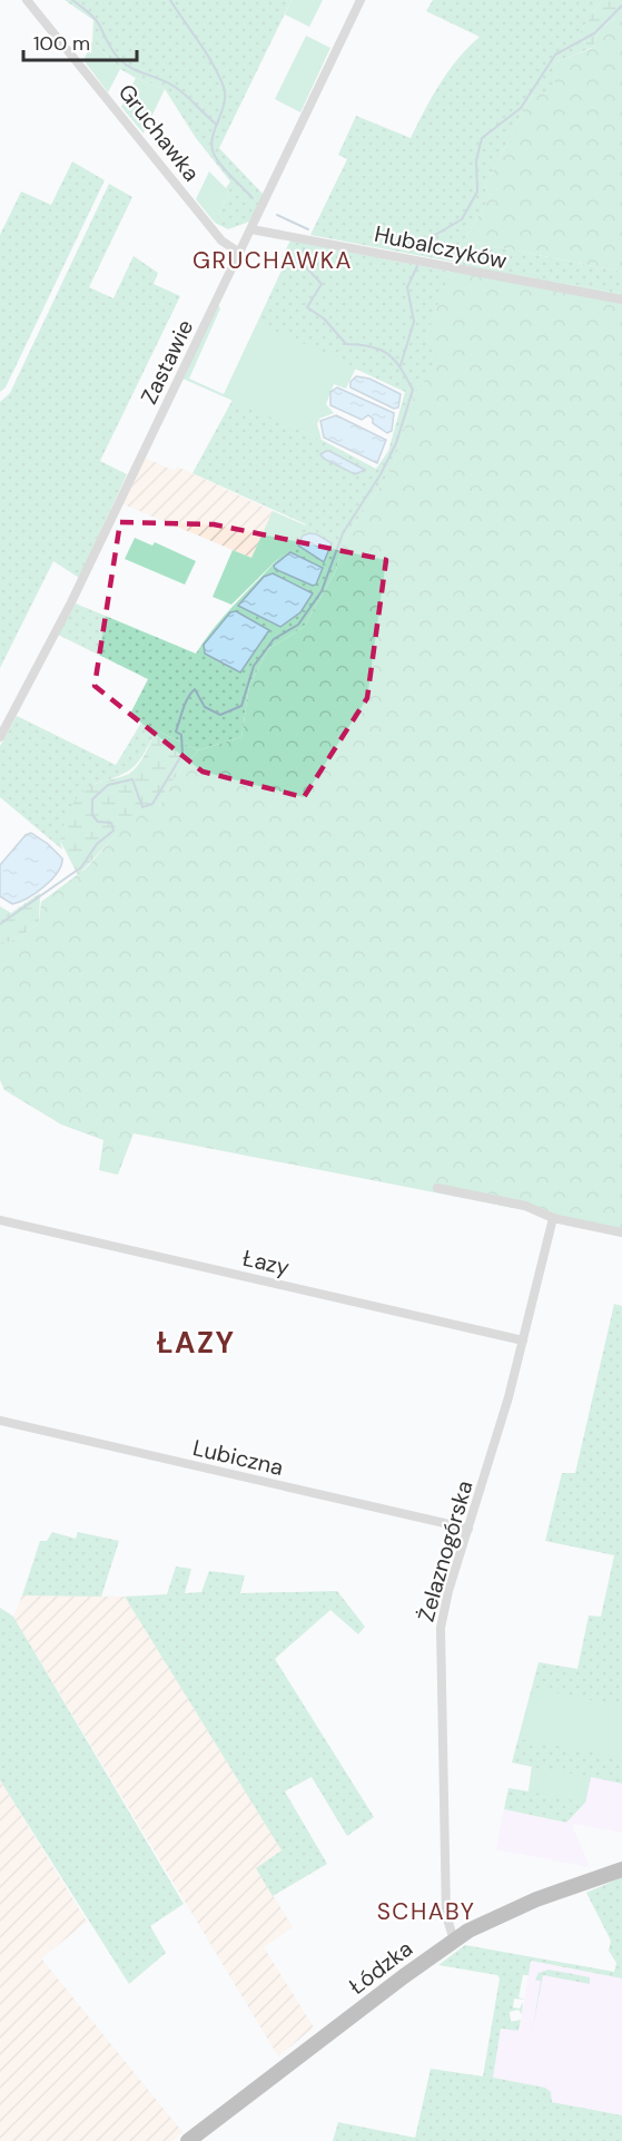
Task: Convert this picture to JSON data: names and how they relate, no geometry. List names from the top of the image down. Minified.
{"streets":{"main road":["Łódzka"],"street":["Gruchawka","Hubalczyków","Zastawie","Łazy","Lubiczna","Żelaznogórska"]},"crossings":[["Gruchawka","Zastawie"],["Hubalczyków","Zastawie"],["Łazy","Żelaznogórska"],["Lubiczna","Żelaznogórska"],["Żelaznogórska","Łódzka"]],"districts":["GRUCHAWKA","ŁAZY","SCHABY"],"scale_bar":"100 m"}
